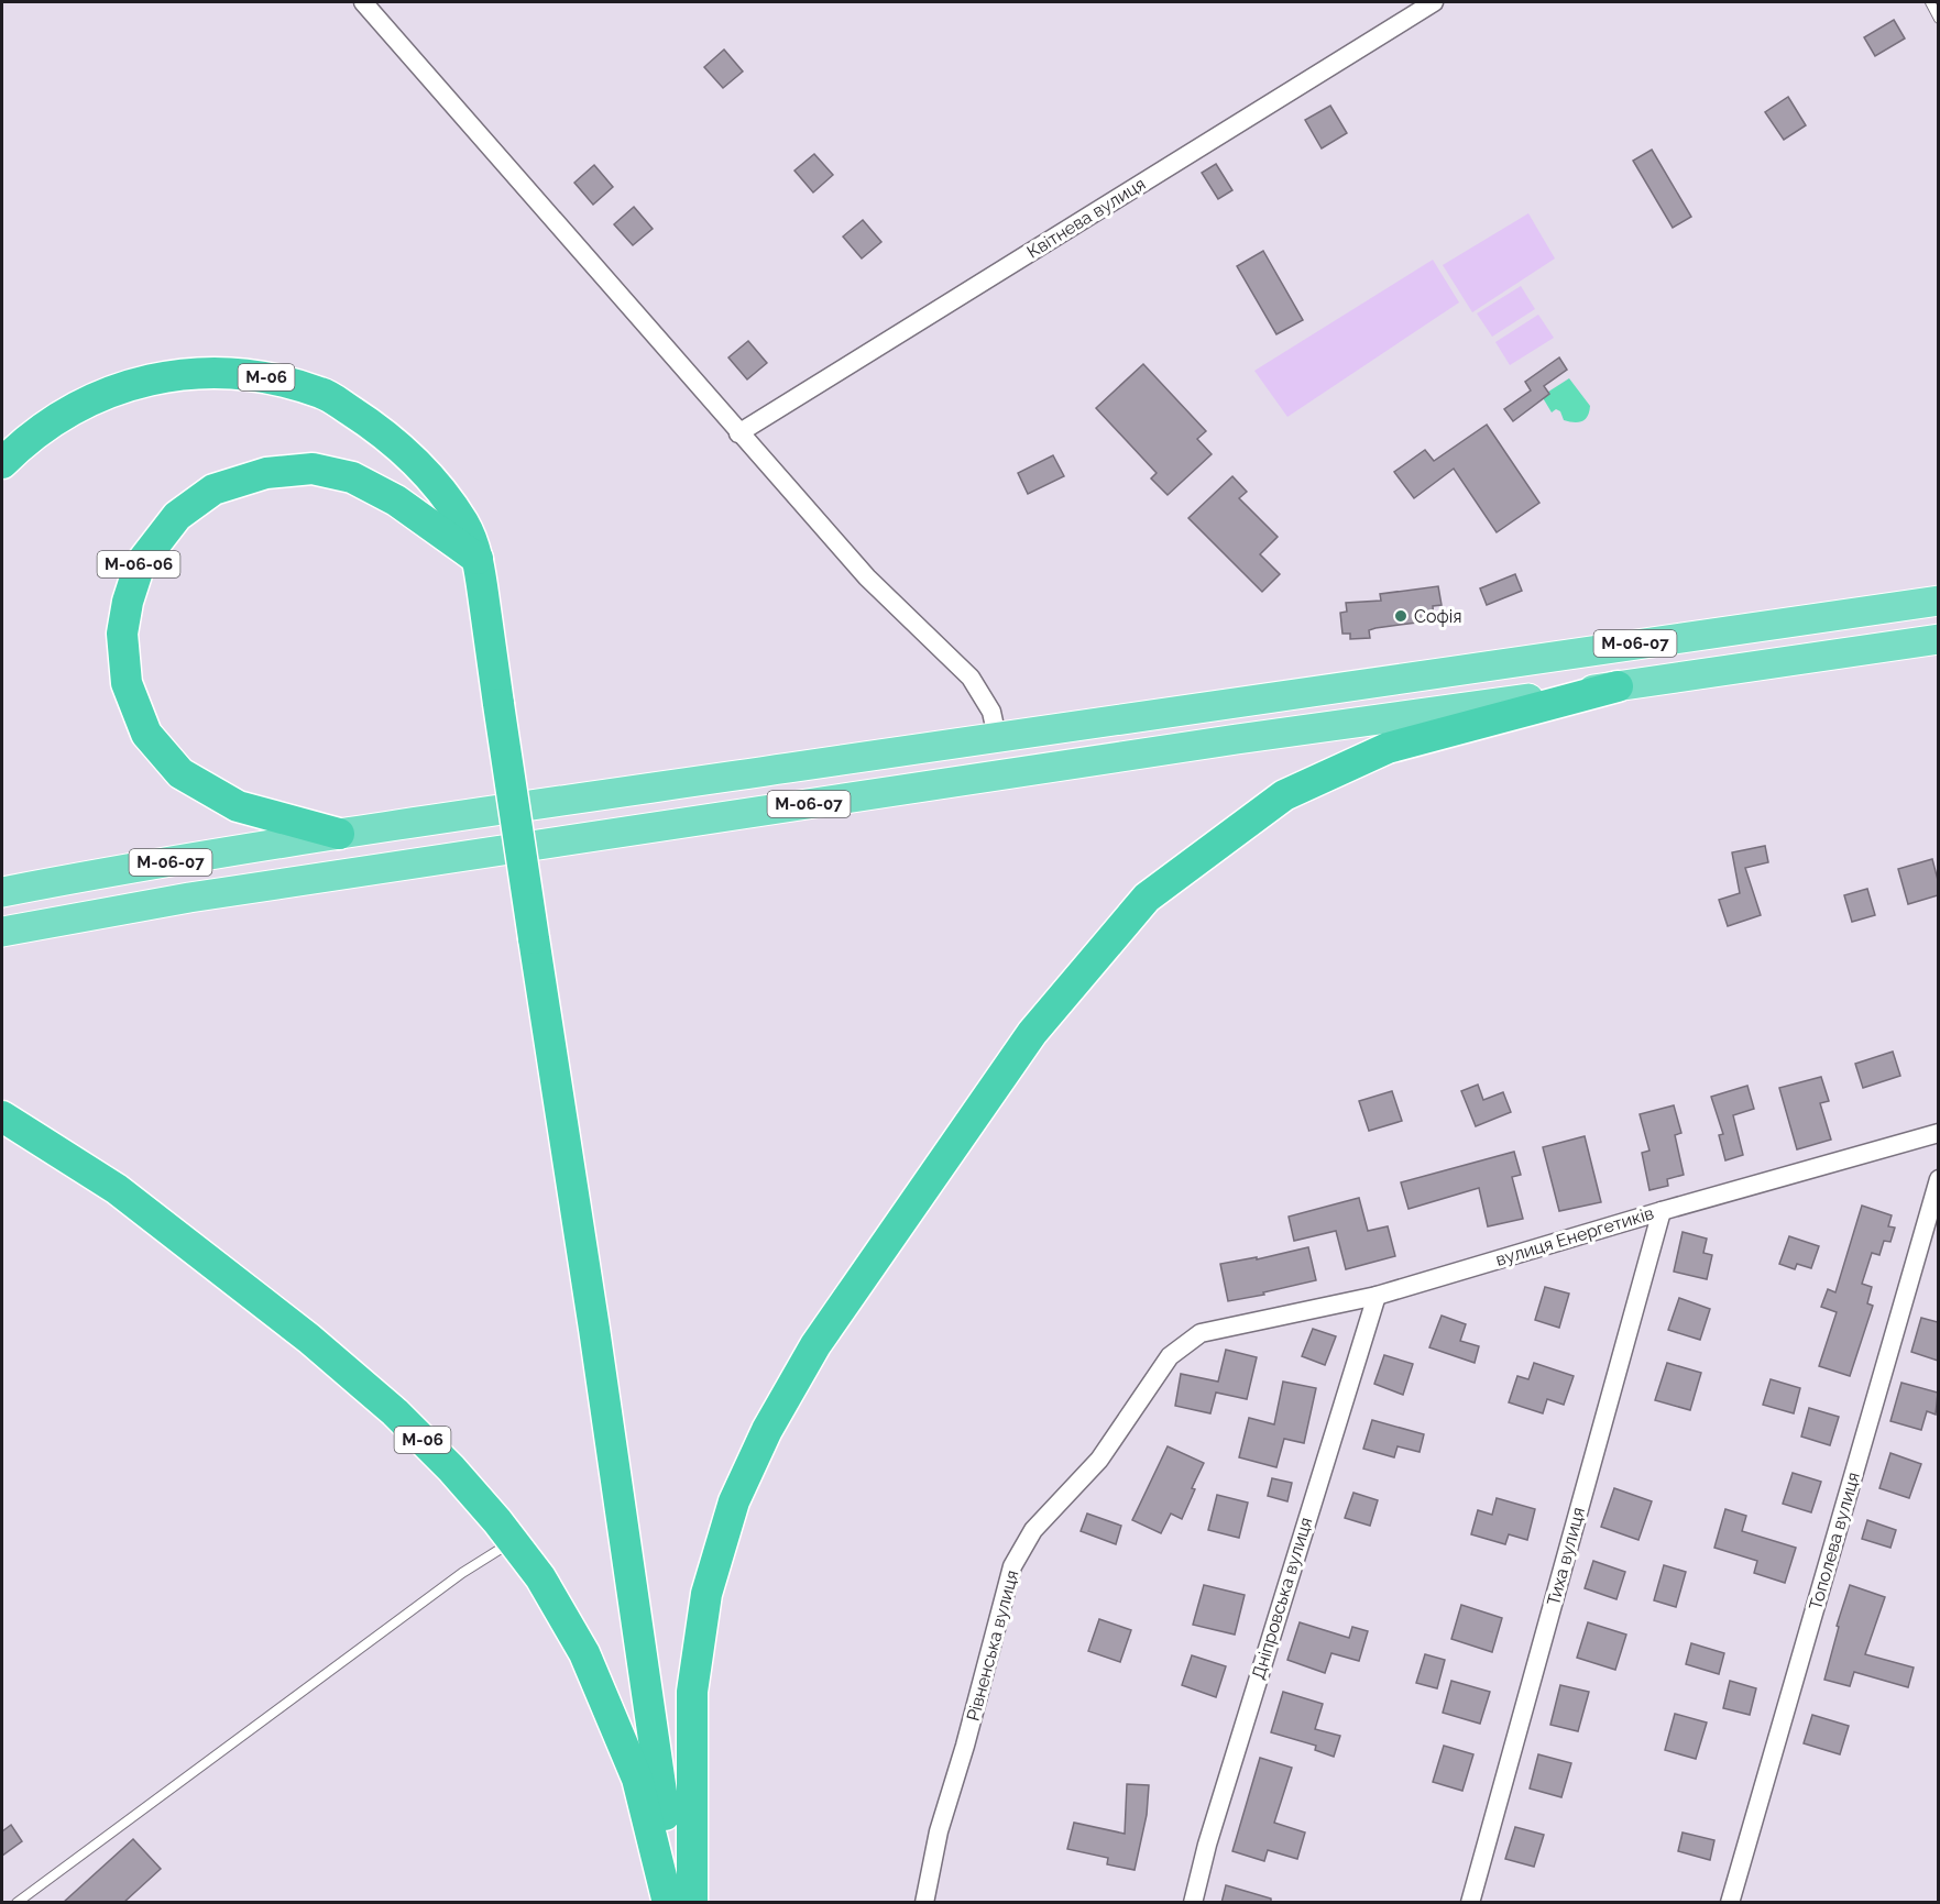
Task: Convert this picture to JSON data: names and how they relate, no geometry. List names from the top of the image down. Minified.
{"streets":{"highway":["М-06","М-06-06"],"main road":["М-06-07"],"street":["Квітнева вулиця","вулиця Енергетиків","Тополева вулиця","Тиха вулиця","Дніпровська вулиця","Рівненська вулиця"]},"crossings":[["М-06","М-06-06"],["М-06-06","М-06-07"],["вулиця Енергетиків","Тиха вулиця"],["вулиця Енергетиків","Дніпровська вулиця"],["вулиця Енергетиків","Рівненська вулиця"]],"places":["Софія"]}
